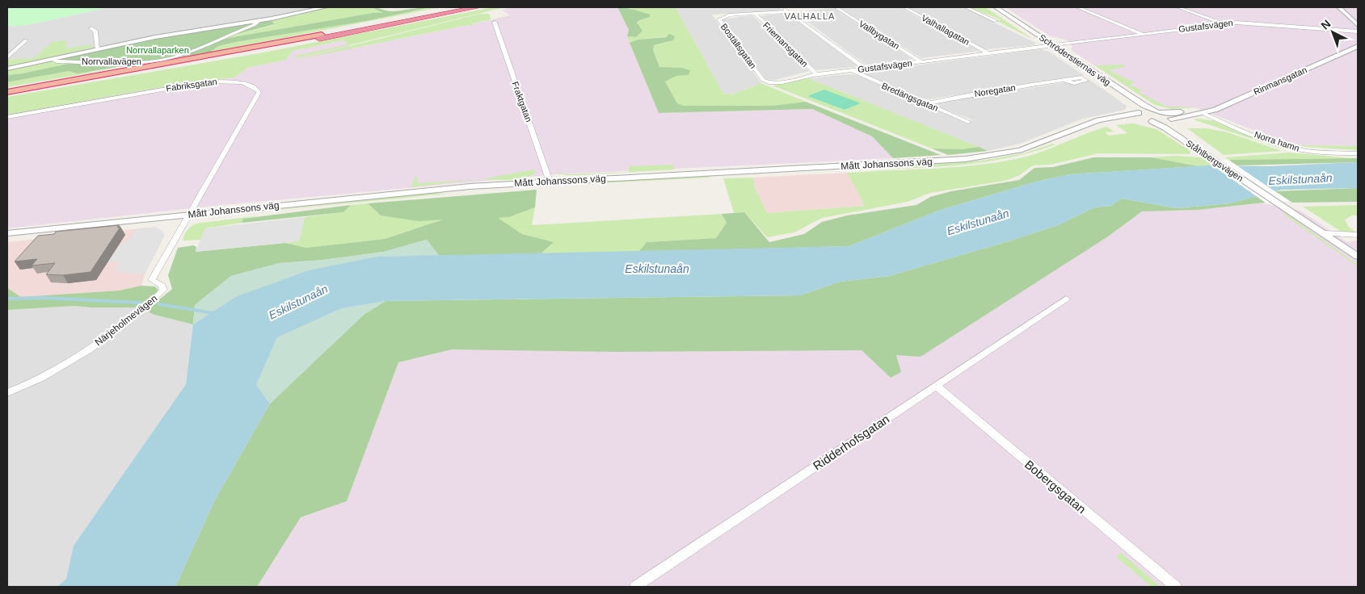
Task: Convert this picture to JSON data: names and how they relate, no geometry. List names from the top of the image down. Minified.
{"streets":{"street":["Gustafsvägen","Valhallagatan","Vallbygatan","Friemansgatan","Boställsgatan","Schröderstiernas väg","Norrvallavägen","Rinmansgatan","Fabriksgatan","Noregatan","Bredängsgatan","Fraktgatan","Norra hamn","Ståhlbergsvägen","Mått Johanssons väg","Närjeholmevägen","Ridderhofsgatan","Bobergsgatan"]},"crossings":[["Gustafsvägen","Valhallagatan"],["Gustafsvägen","Vallbygatan"],["Gustafsvägen","Friemansgatan"],["Gustafsvägen","Boställsgatan"],["Gustafsvägen","Schröderstiernas väg"],["Gustafsvägen","Bredängsgatan"],["Friemansgatan","Boställsgatan"],["Schröderstiernas väg","Rinmansgatan"],["Schröderstiernas väg","Ståhlbergsvägen"],["Schröderstiernas väg","Mått Johanssons väg"],["Rinmansgatan","Norra hamn"],["Rinmansgatan","Ståhlbergsvägen"],["Rinmansgatan","Mått Johanssons väg"],["Fabriksgatan","Mått Johanssons väg"],["Fabriksgatan","Närjeholmevägen"],["Noregatan","Bredängsgatan"],["Fraktgatan","Mått Johanssons väg"],["Ståhlbergsvägen","Mått Johanssons väg"],["Mått Johanssons väg","Närjeholmevägen"],["Ridderhofsgatan","Bobergsgatan"]],"districts":["VALHALLA"],"water":["Eskilstunaån"],"parks":["Norrvallaparken"],"north":"top left"}
